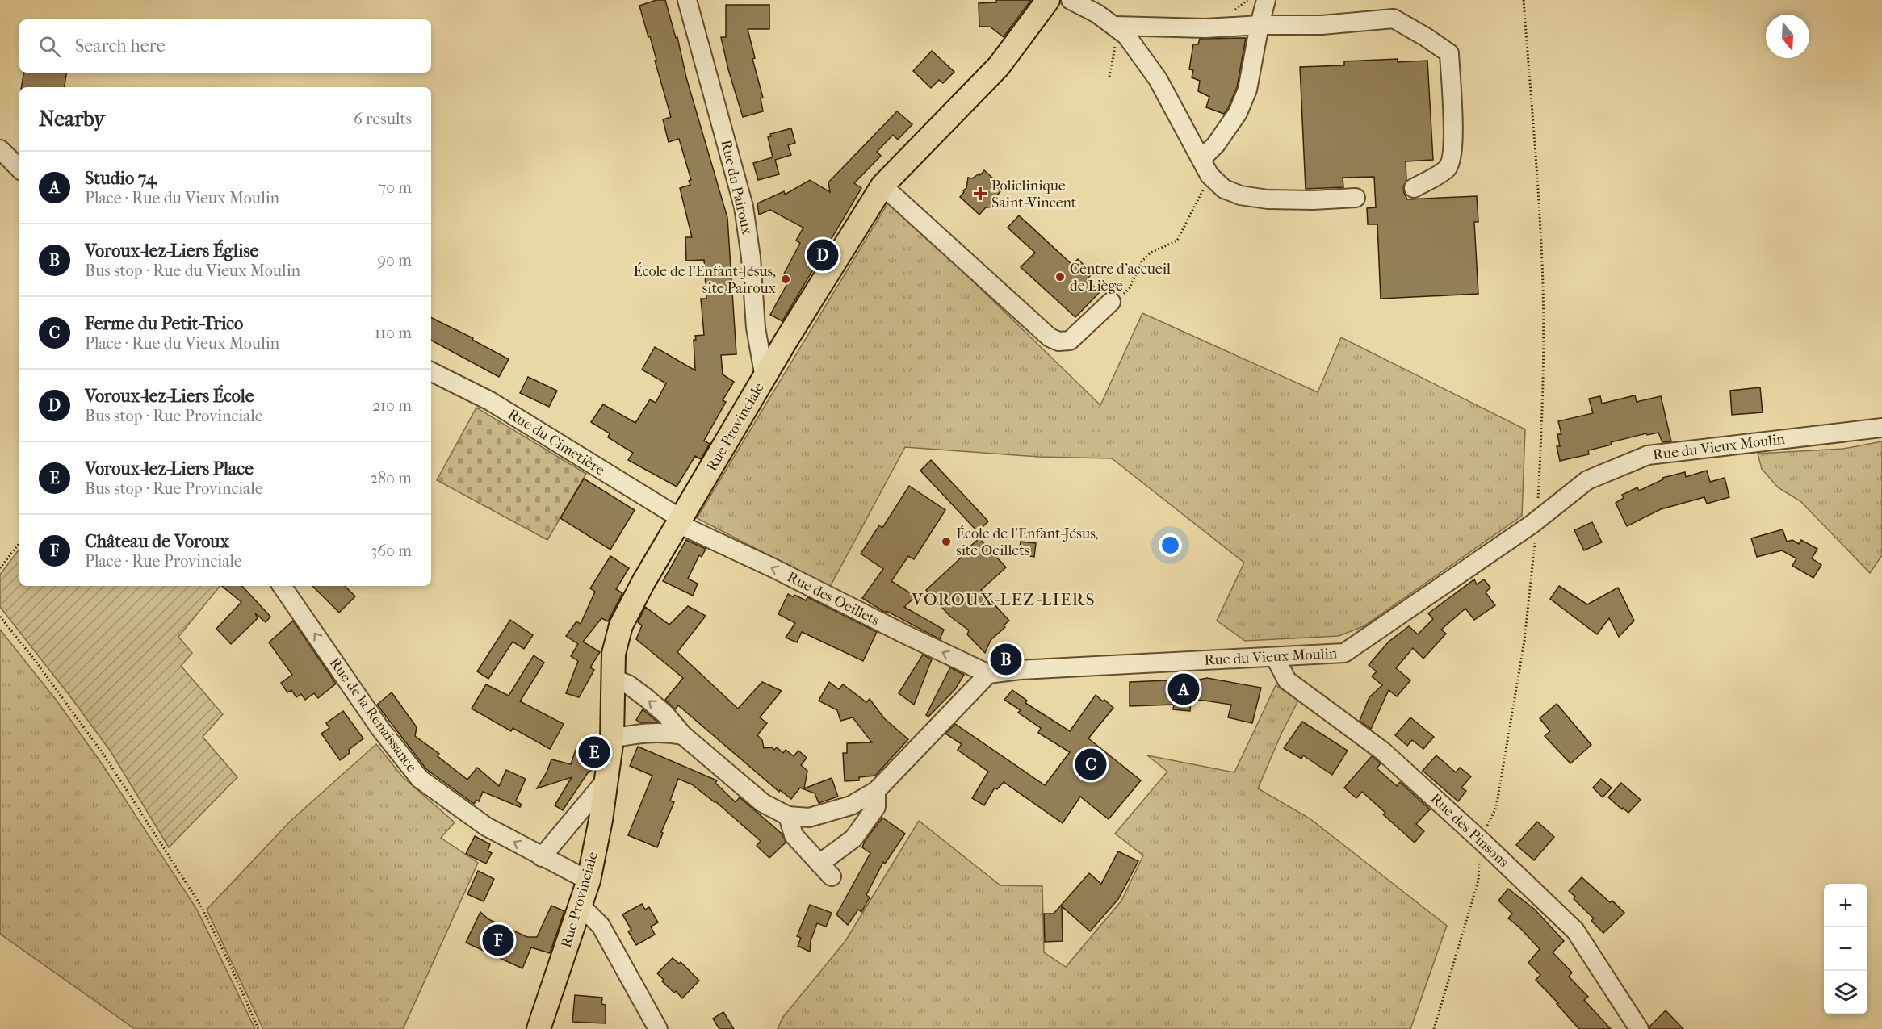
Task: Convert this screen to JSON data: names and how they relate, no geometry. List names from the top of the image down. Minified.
{"streets":{"main road":["Rue Provinciale"],"street":["Rue du Pairoux","Rue du Cimetière","Rue du Vieux Moulin","Rue des Oeillets","Rue de la Renaissance","Rue des Pinsons"]},"crossings":[["Rue du Pairoux","Rue Provinciale"],["Rue Provinciale","Rue du Cimetière"],["Rue Provinciale","Rue des Oeillets"],["Rue Provinciale","Rue de la Renaissance"],["Rue du Cimetière","Rue des Oeillets"],["Rue du Vieux Moulin","Rue des Oeillets"],["Rue du Vieux Moulin","Rue des Pinsons"]],"one_way":["Rue des Oeillets","Rue de la Renaissance"],"districts":["VOROUX-LEZ-LIERS"],"places":{"health":["Policlinique Saint-Vincent"],"other":["Centre d'accueil de Liège","École de l'Enfant-Jésus, site Pairoux","École de l'Enfant-Jésus, site Oeillets"]},"north":"bottom","page":{"search":"Search here","heading":["Nearby","6 results"],"list":[{"mark":"A","name":"Studio 74","note":"Place · Rue du Vieux Moulin","value":"70 m"},{"mark":"B","name":"Voroux-lez-Liers Église","note":"Bus stop · Rue du Vieux Moulin","value":"90 m"},{"mark":"C","name":"Ferme du Petit-Trico","note":"Place · Rue du Vieux Moulin","value":"110 m"},{"mark":"D","name":"Voroux-lez-Liers École","note":"Bus stop · Rue Provinciale","value":"210 m"},{"mark":"E","name":"Voroux-lez-Liers Place","note":"Bus stop · Rue Provinciale","value":"280 m"},{"mark":"F","name":"Château de Voroux","note":"Place · Rue Provinciale","value":"360 m"}],"pins":["D","B","A","E","C","F"],"map_buttons":["+","−"]}}
